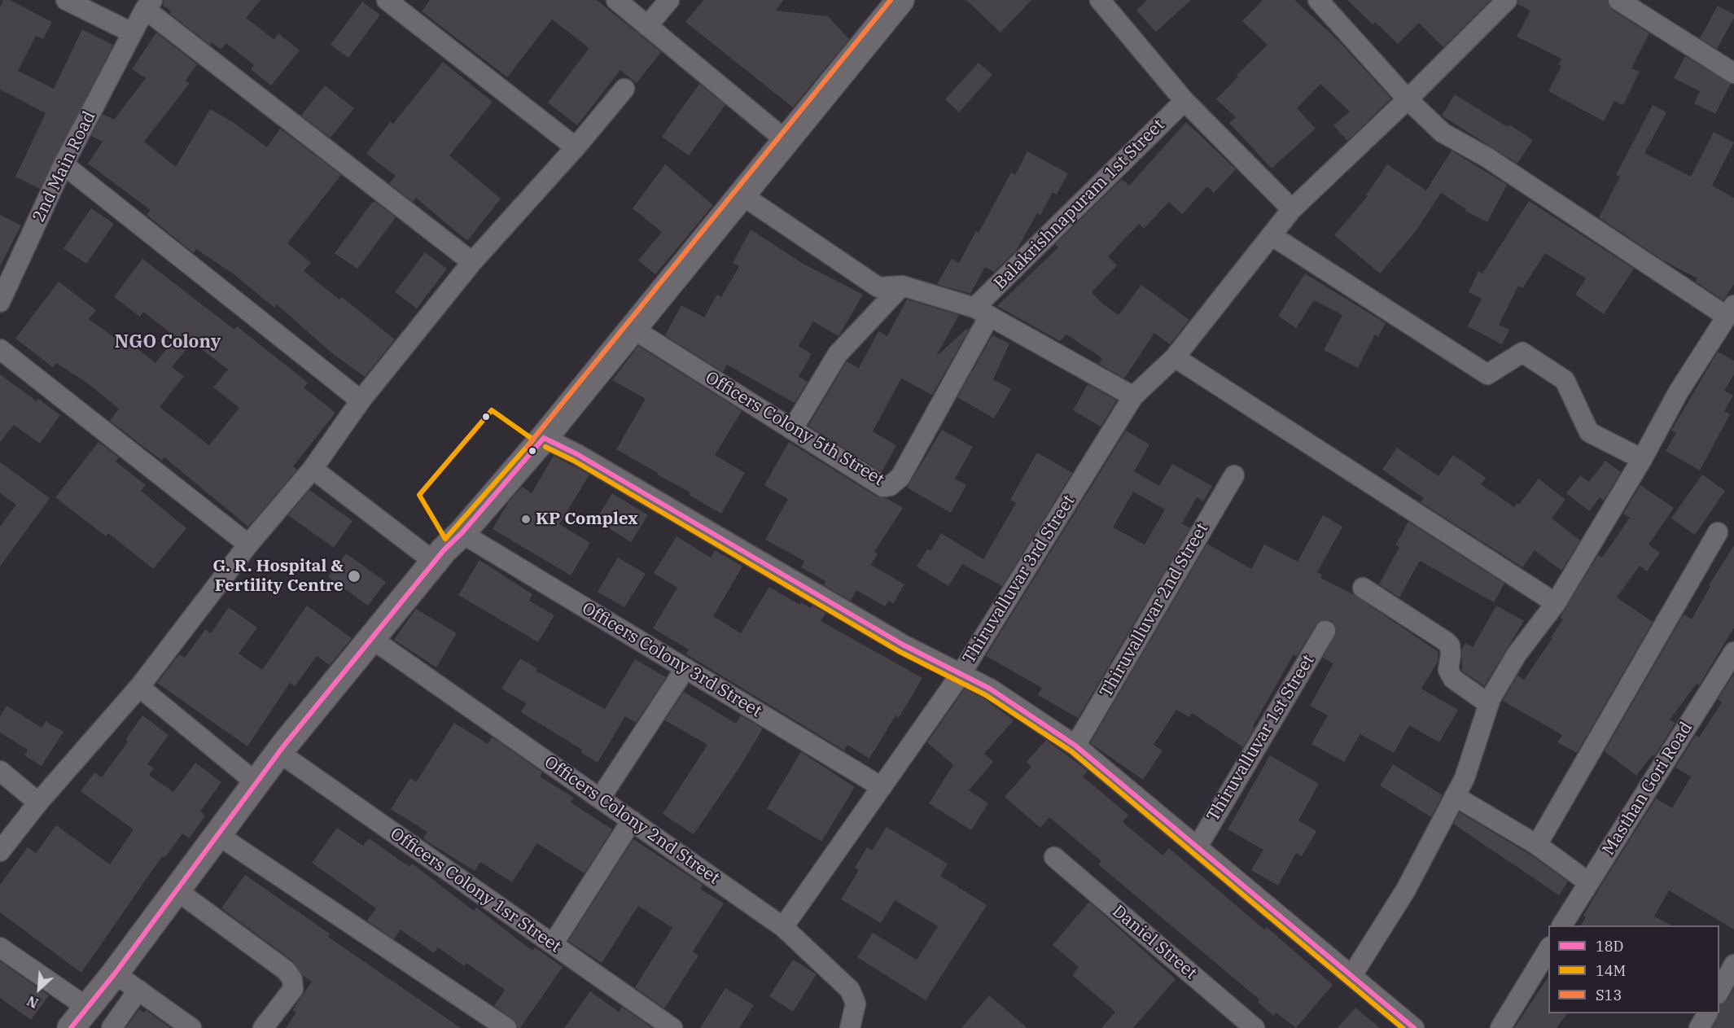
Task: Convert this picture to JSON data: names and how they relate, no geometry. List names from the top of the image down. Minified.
{"streets":{"street":["2nd Main Road","Balakrishnapuram 1st Street","Officers Colony 5th Street","Thiruvalluvar 3rd Street","Thiruvalluvar 2nd Street","Officers Colony 3rd Street","Thiruvalluvar 1st Street","Masthan Gori Road","Officers Colony 2nd Street","Officers Colony 1sr Street","Daniel Street"]},"crossings":[["Balakrishnapuram 1st Street","Officers Colony 5th Street"],["Thiruvalluvar 3rd Street","Officers Colony 3rd Street"],["Thiruvalluvar 3rd Street","Officers Colony 2nd Street"]],"districts":["NGO Colony"],"places":["KP Complex","G. R. Hospital & Fertility Centre"],"lines":["transit line S13","transit line 14M","transit line 18D"],"legend":["18D","14M","S13"],"north":"bottom left"}
